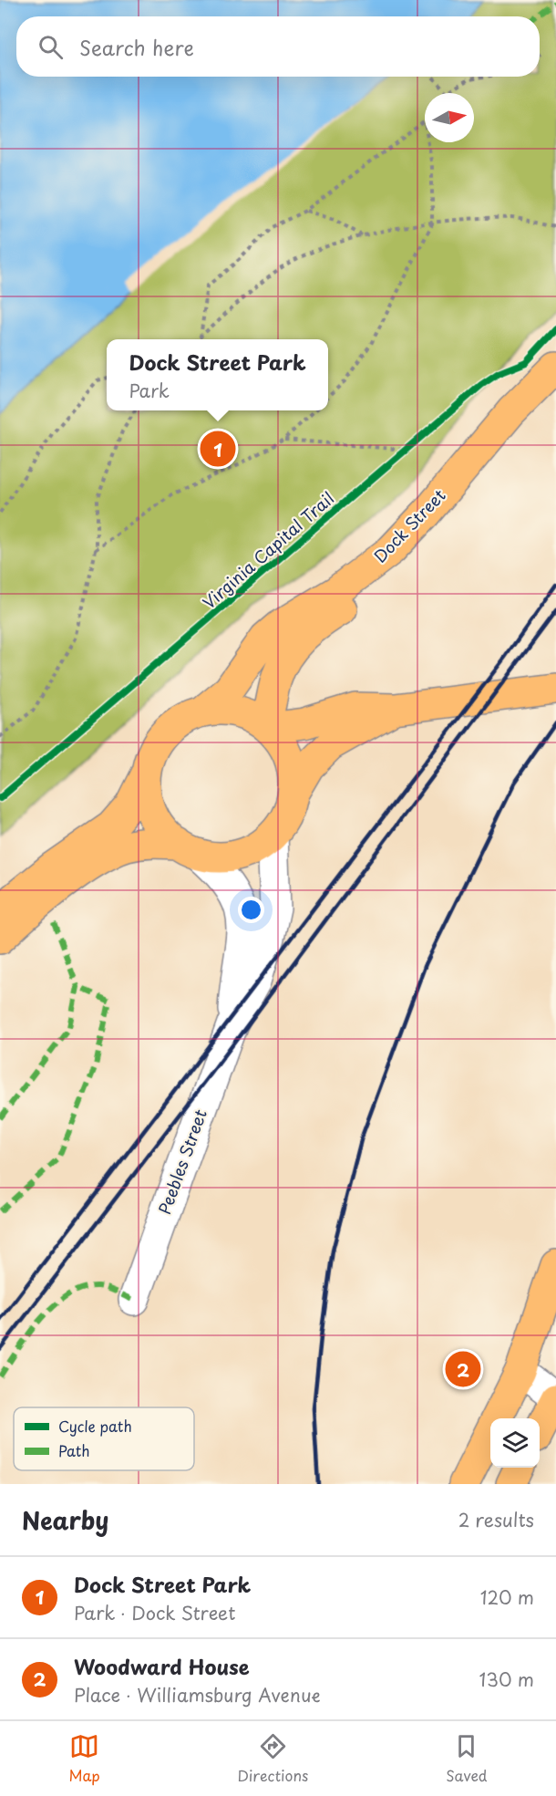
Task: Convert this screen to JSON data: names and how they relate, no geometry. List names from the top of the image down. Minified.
{"streets":{"main road":["Dock Street"],"street":["Peebles Street"],"cycle path":["Virginia Capital Trail"]},"crossings":[["Dock Street","Peebles Street"]],"legend":["Cycle path","Path"],"north":"right","page":{"search":"Search here","popup":["Dock Street Park","Park"],"pins":["1","2"],"heading":["Nearby","2 results"],"list":[{"mark":"1","name":"Dock Street Park","note":"Park · Dock Street","value":"120 m"},{"mark":"2","name":"Woodward House","note":"Place · Williamsburg Avenue","value":"130 m"}],"nav":["Map","Directions","Saved"]}}
